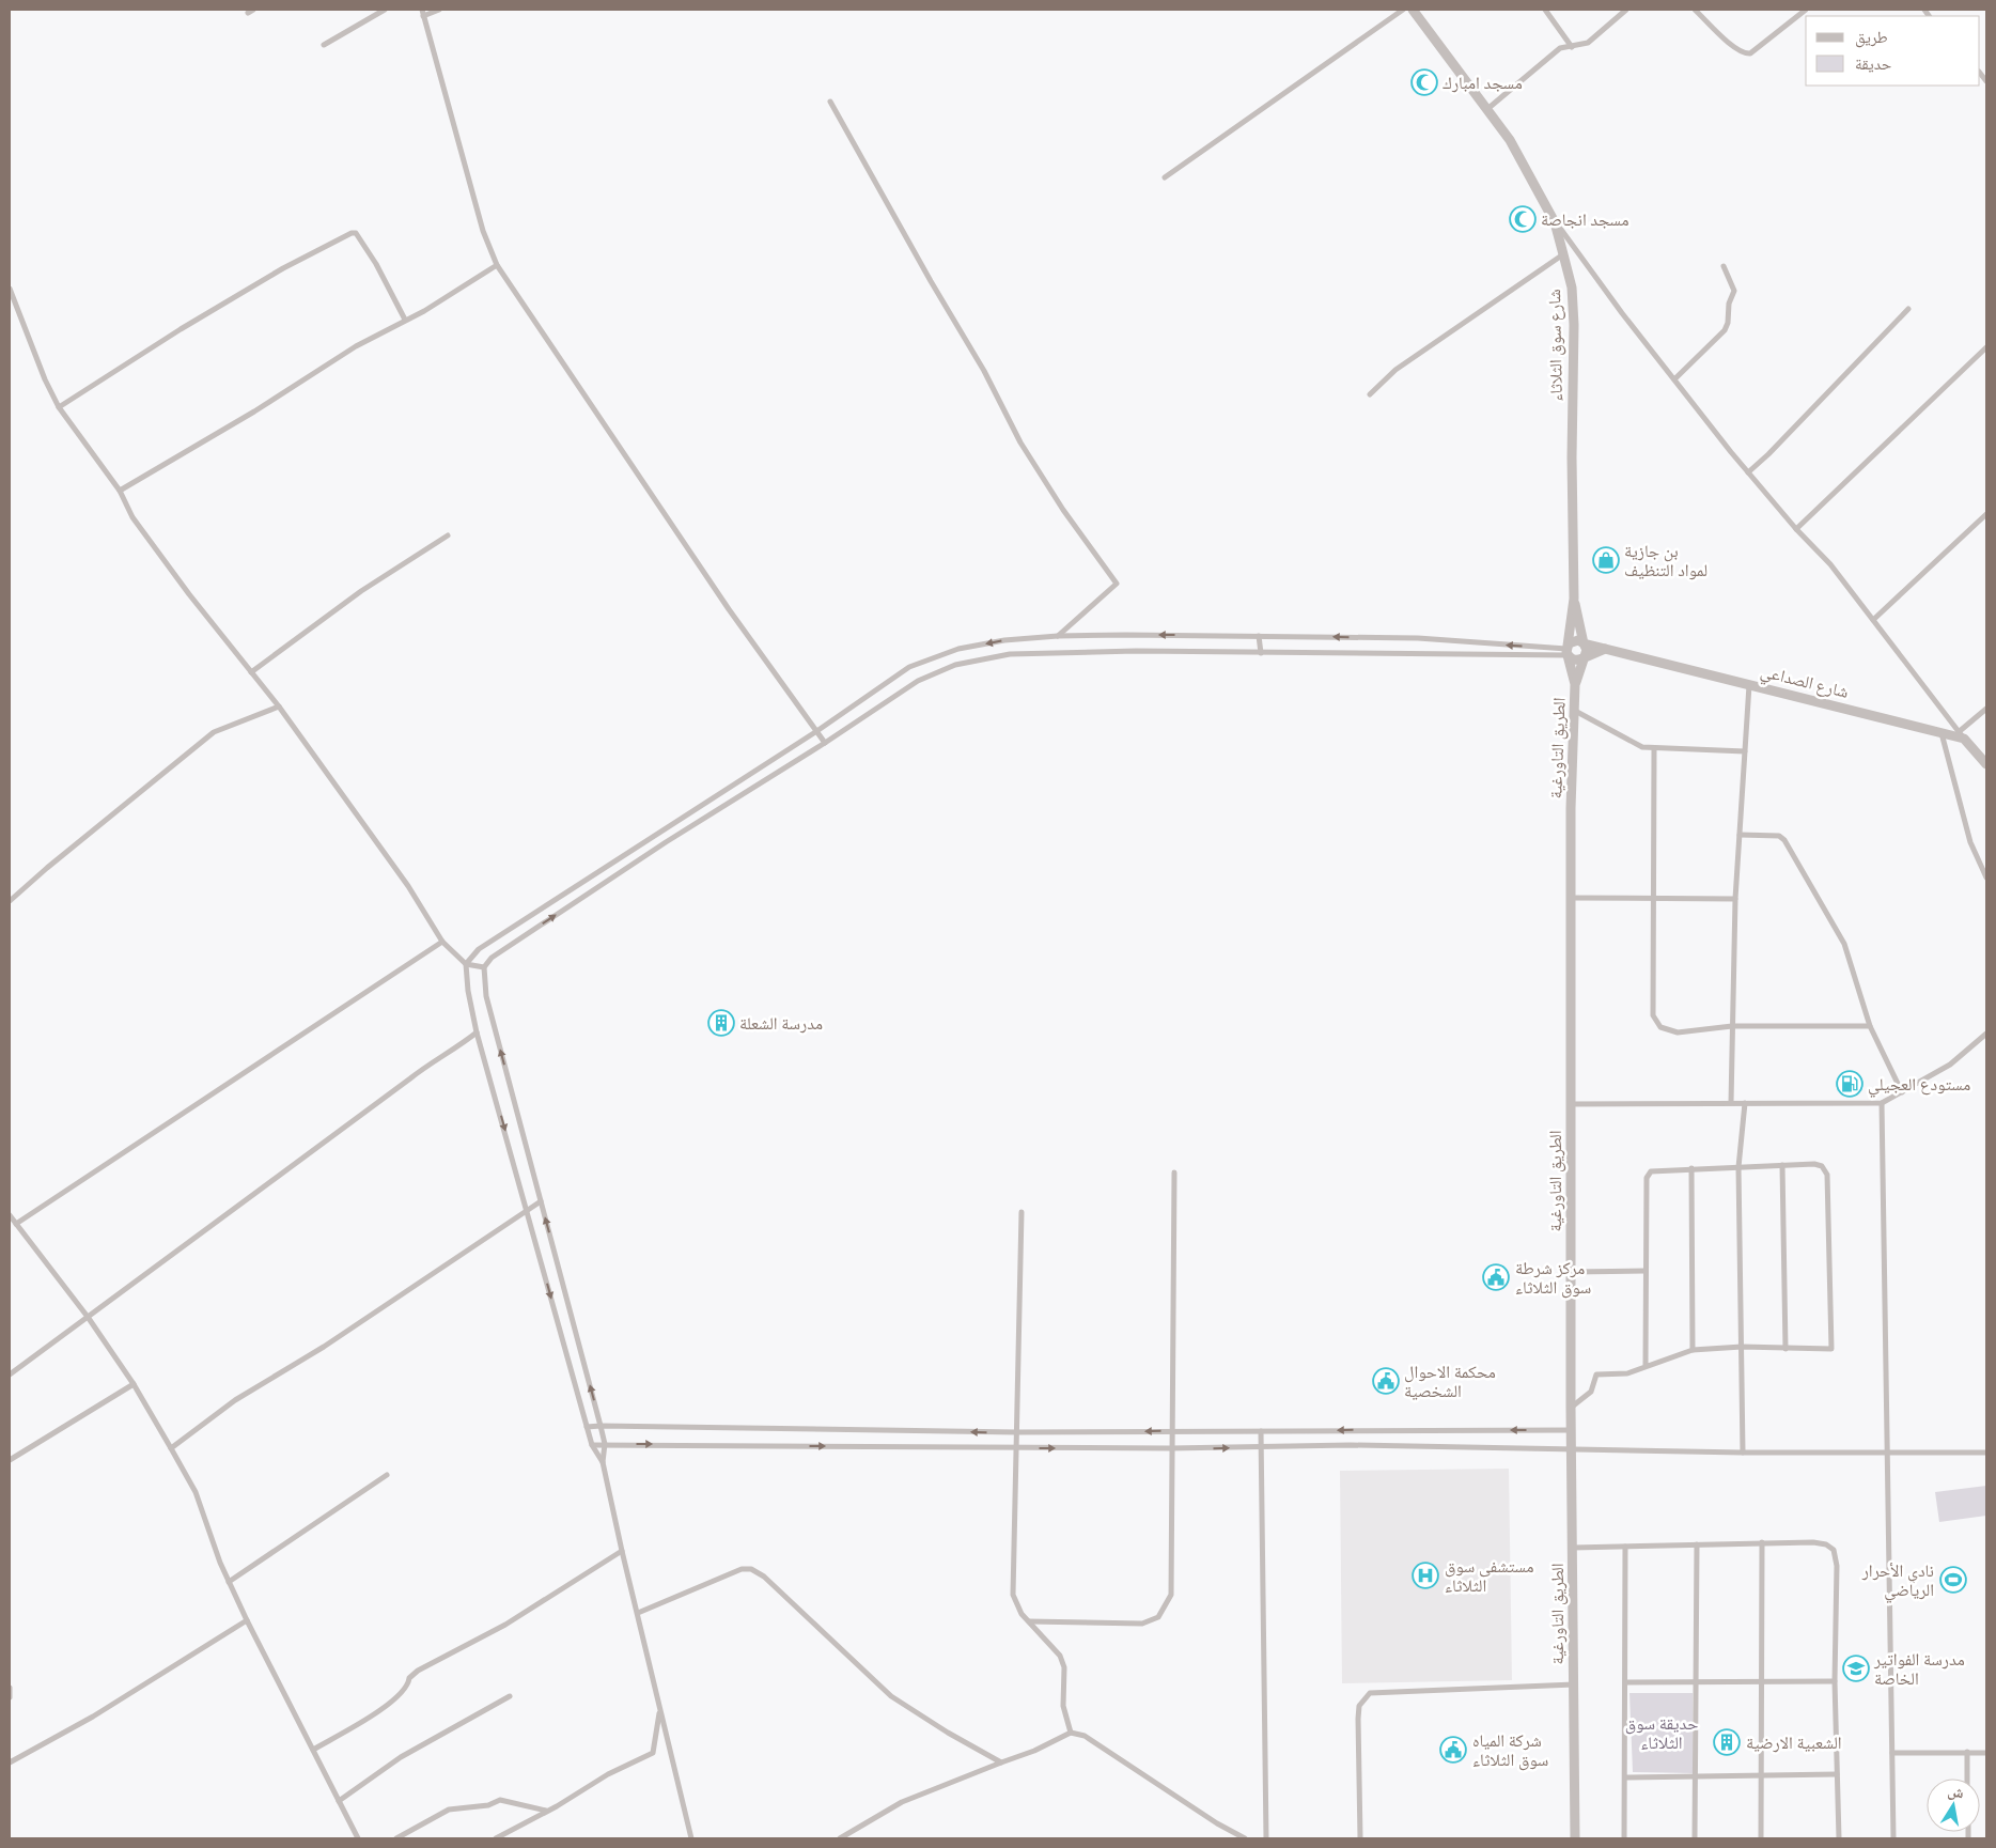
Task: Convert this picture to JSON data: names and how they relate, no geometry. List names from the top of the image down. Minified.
{"streets":{"street":["شارع سوق الثلاثاء","شارع الصداعي","الطريق التاورغية"]},"parks":["حديقة سوق الثلاثاء"],"places":{"mosque":["مسجد امبارك","مسجد انجاصة"],"shop":["بن جازية لمواد التنظيف"],"building":["مدرسة الشعلة","الشعبية الارضية"],"fuel station":["مستودع العجيلي"],"public building":["مركز شرطة سوق الثلاثاء","محكمة الاحوال الشخصية","شركة المياه سوق الثلاثاء"],"hospital":["مستشفى سوق الثلاثاء"],"sports":["نادي الأحرار الرياضي"],"school or university":["مدرسة الفواتير الخاصة"]},"legend":["طريق","حديقة"],"north":"top"}
